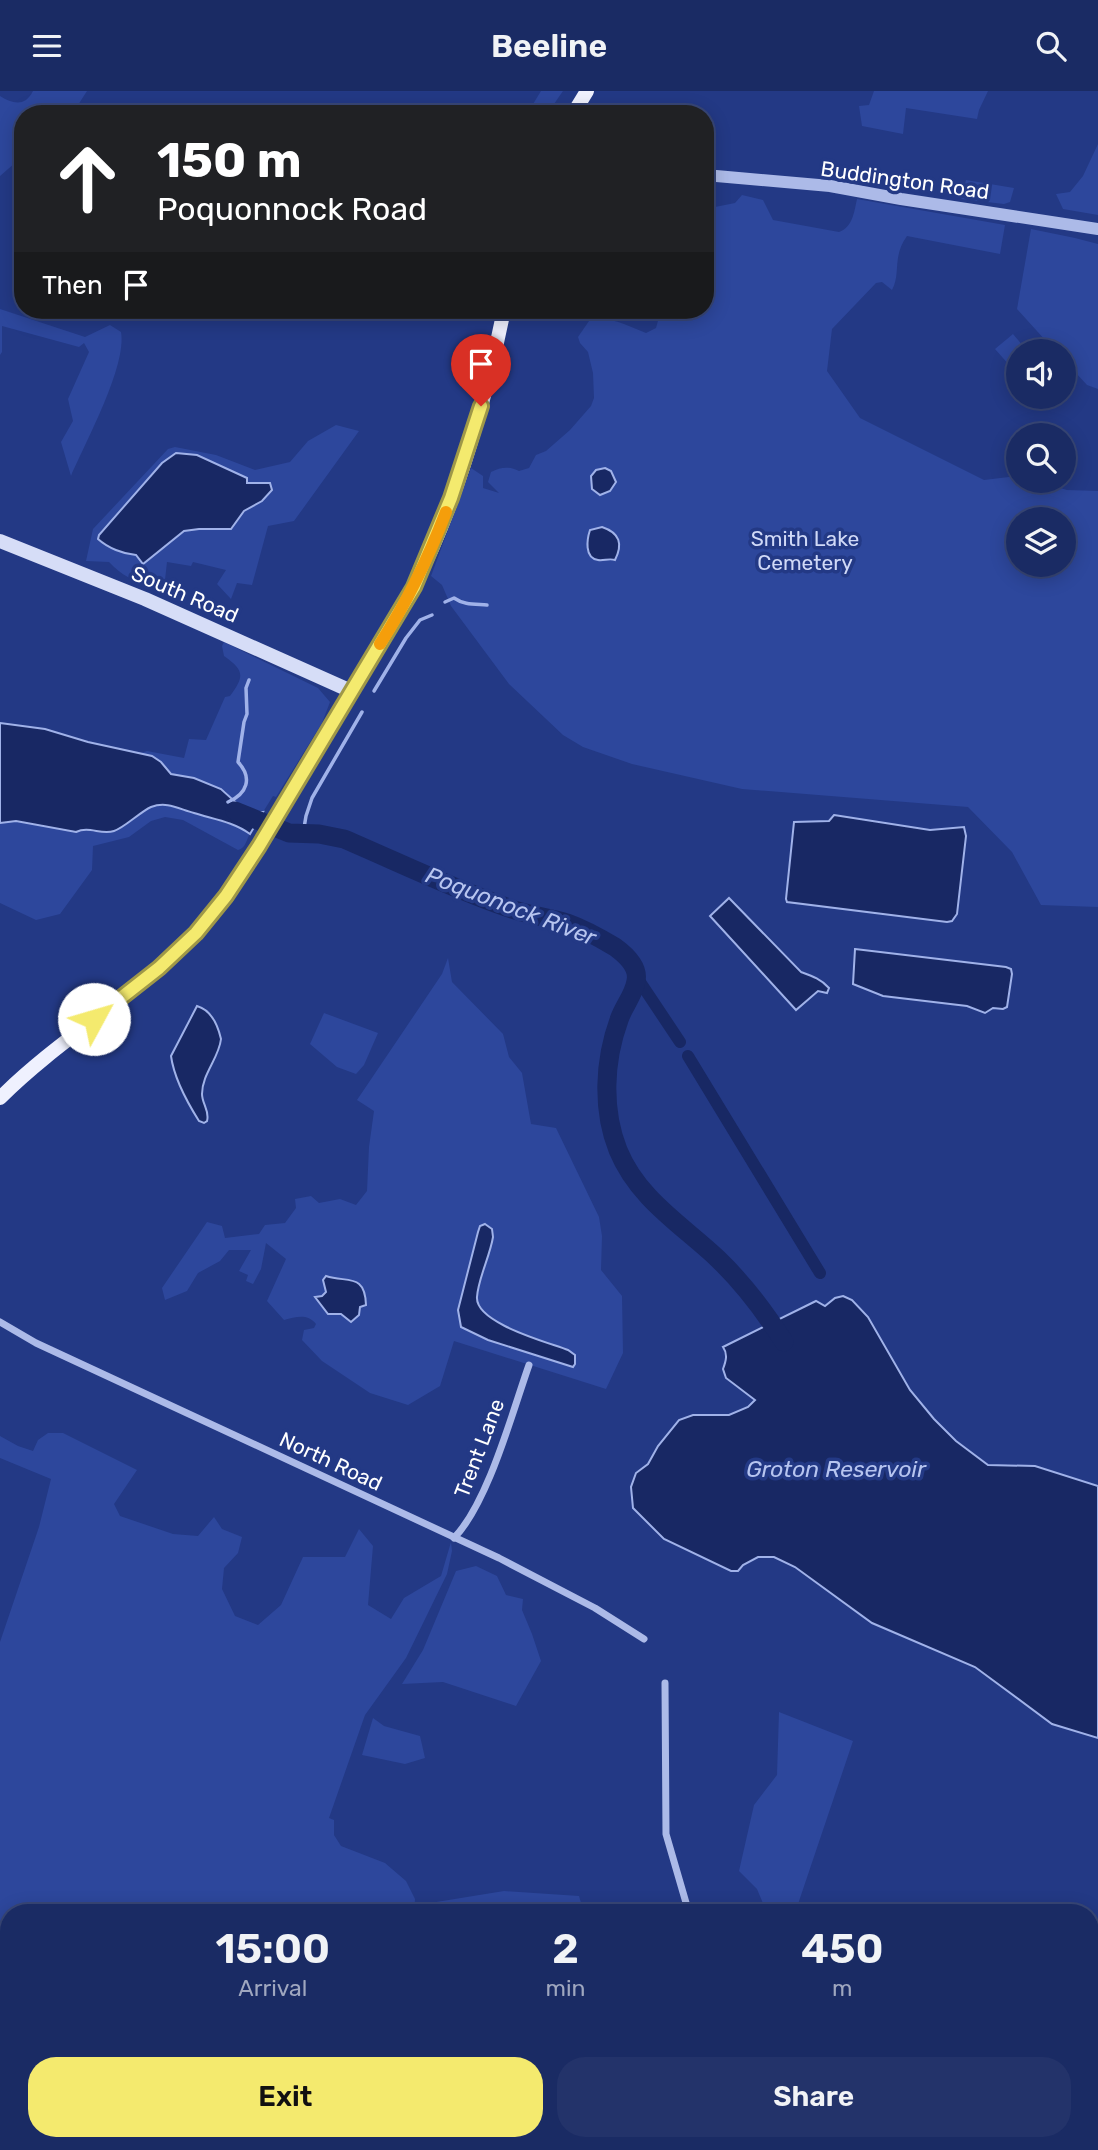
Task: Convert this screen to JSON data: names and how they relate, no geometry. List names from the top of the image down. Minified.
{"streets":{"main road":["South Road"],"street":["Buddington Road","Trent Lane","North Road"]},"crossings":[["Trent Lane","North Road"]],"water":["Poquonock River","Groton Reservoir"],"parks":["Smith Lake Cemetery"],"page":{"header":"Beeline","turn":["150 m","Poquonnock Road"],"then":"Then","eta":["15:00","Arrival","2","min","450","m"],"buttons":["Exit","Share"]}}
